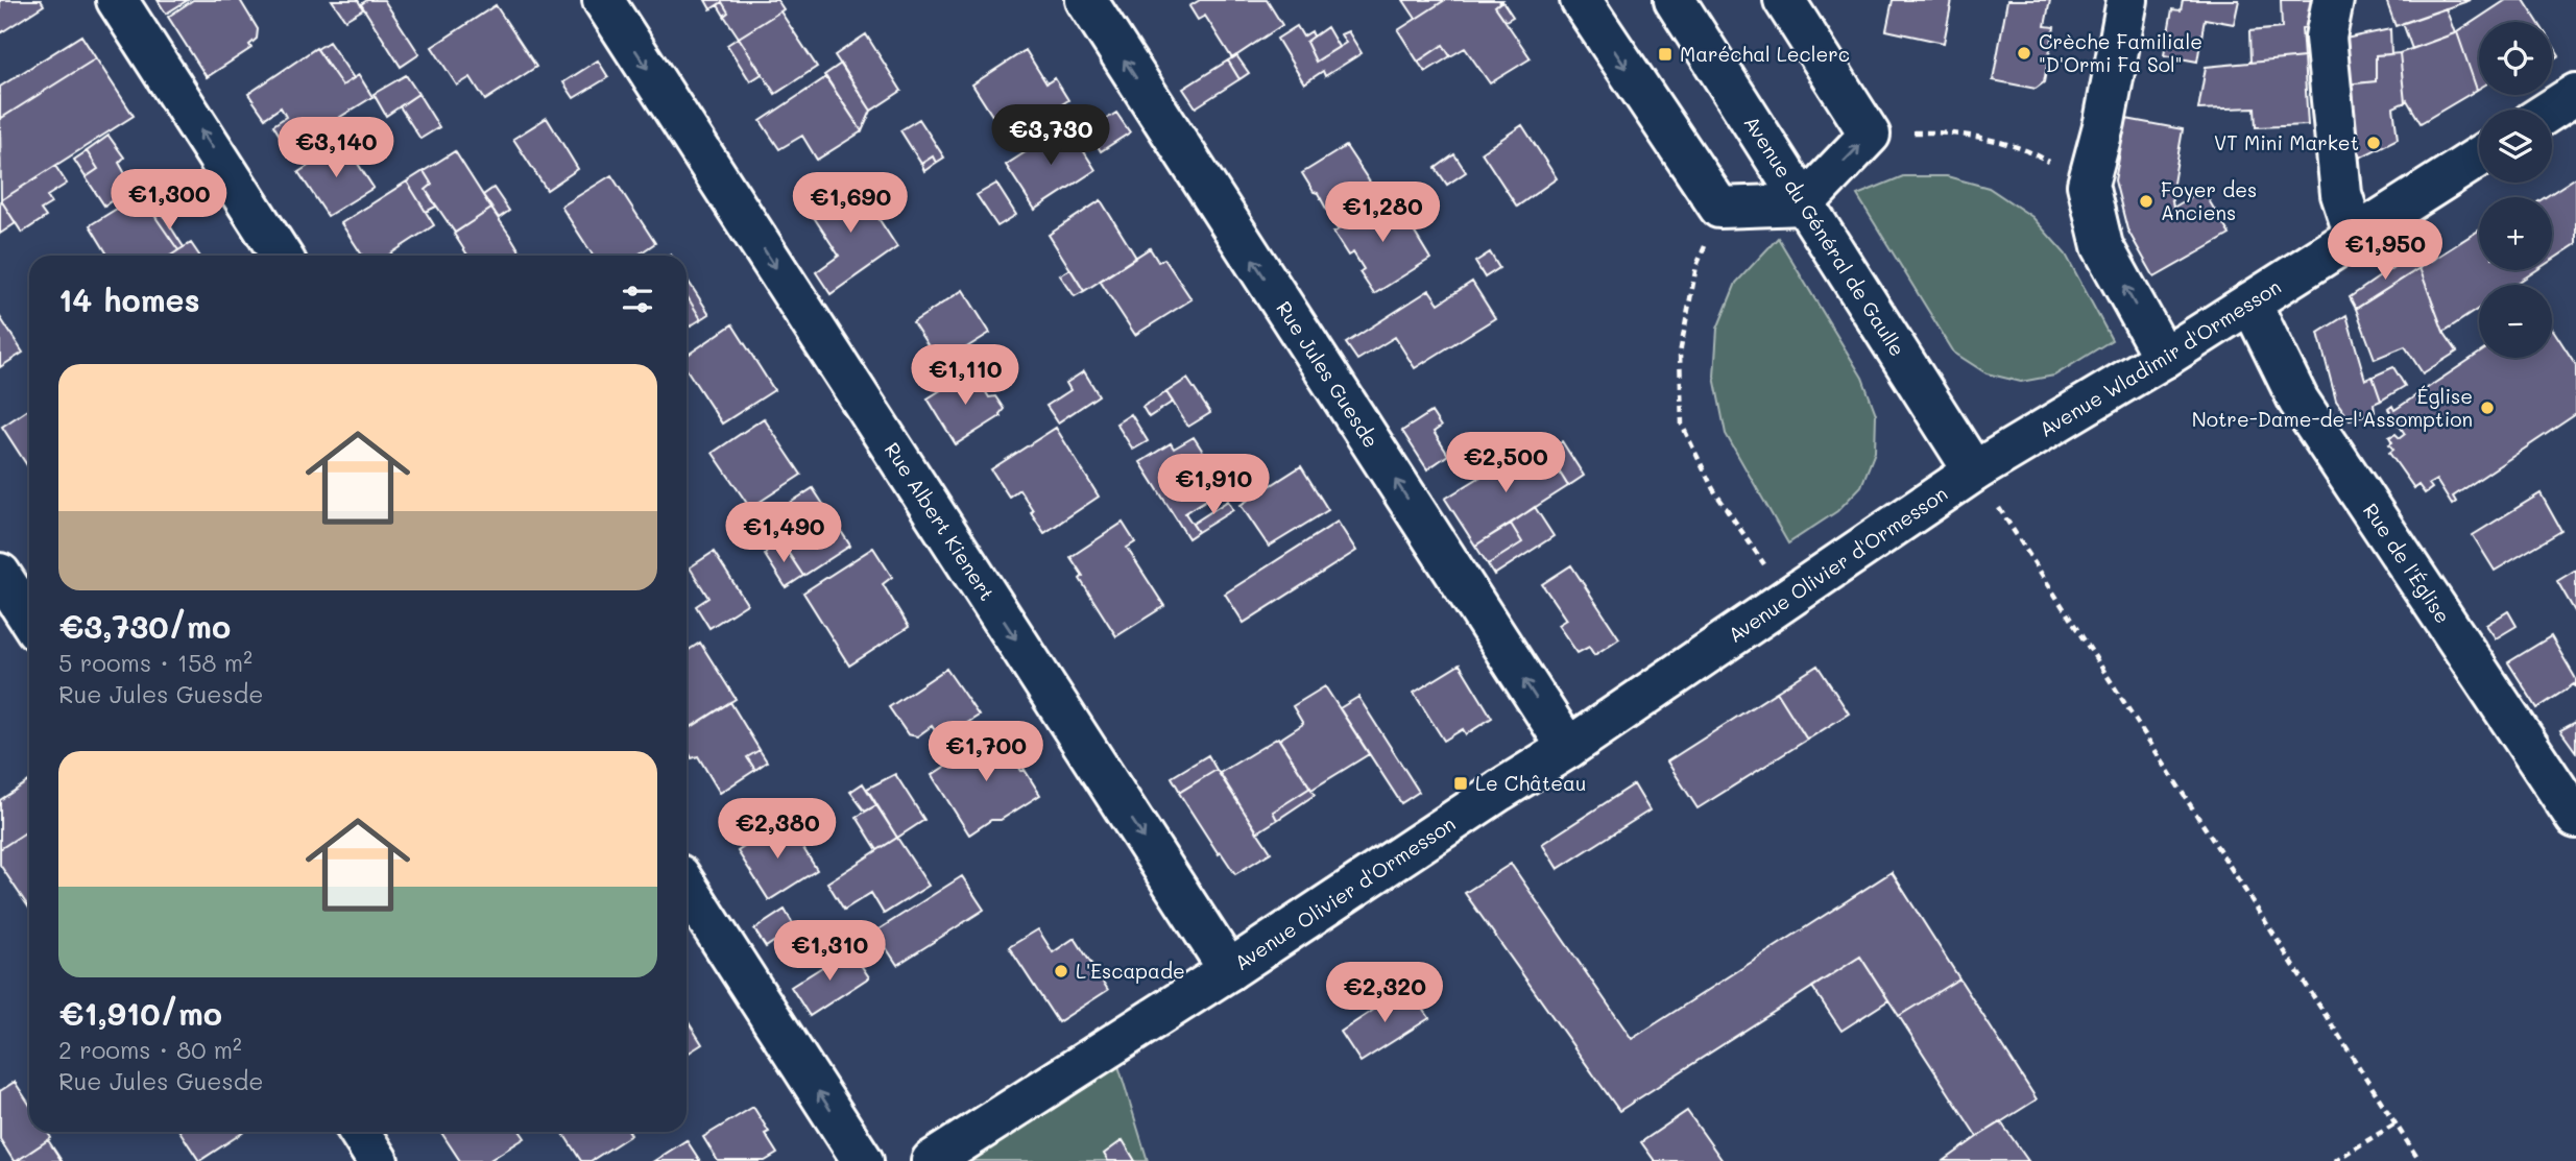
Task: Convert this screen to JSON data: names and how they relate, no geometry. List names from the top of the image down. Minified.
{"streets":{"street":["Avenue du Général de Gaulle","Avenue Wladimir d'Ormesson","Rue Jules Guesde","Rue Albert Kienert","Rue de l'Église","Avenue Olivier d'Ormesson"]},"crossings":[["Avenue du Général de Gaulle","Avenue Wladimir d'Ormesson"],["Avenue du Général de Gaulle","Avenue Olivier d'Ormesson"],["Avenue Wladimir d'Ormesson","Rue de l'Église"],["Avenue Wladimir d'Ormesson","Avenue Olivier d'Ormesson"],["Rue Jules Guesde","Avenue Olivier d'Ormesson"],["Rue Albert Kienert","Avenue Olivier d'Ormesson"]],"one_way":["Rue Jules Guesde","Rue Albert Kienert"],"places":{"other":["Crèche Familiale \"D'Ormi Fa Sol\"","VT Mini Market","Foyer des Anciens","Église Notre-Dame-de-l'Assomption","L'Escapade"],"transit":["Maréchal Leclerc","Le Château"]},"page":{"map_buttons":["+","−"],"price":["€3,730","€3,140","€1,300","€1,690","€1,280","€1,950","€1,110","€2,500","€1,910","€1,490","€1,700","€2,380","€1,310","€2,320"],"heading":"14 homes","list":[{"name":"€3,730/mo","note":"5 rooms · 158 m² · Rue Jules Guesde"},{"name":"€1,910/mo","note":"2 rooms · 80 m² · Rue Jules Guesde"}]}}
